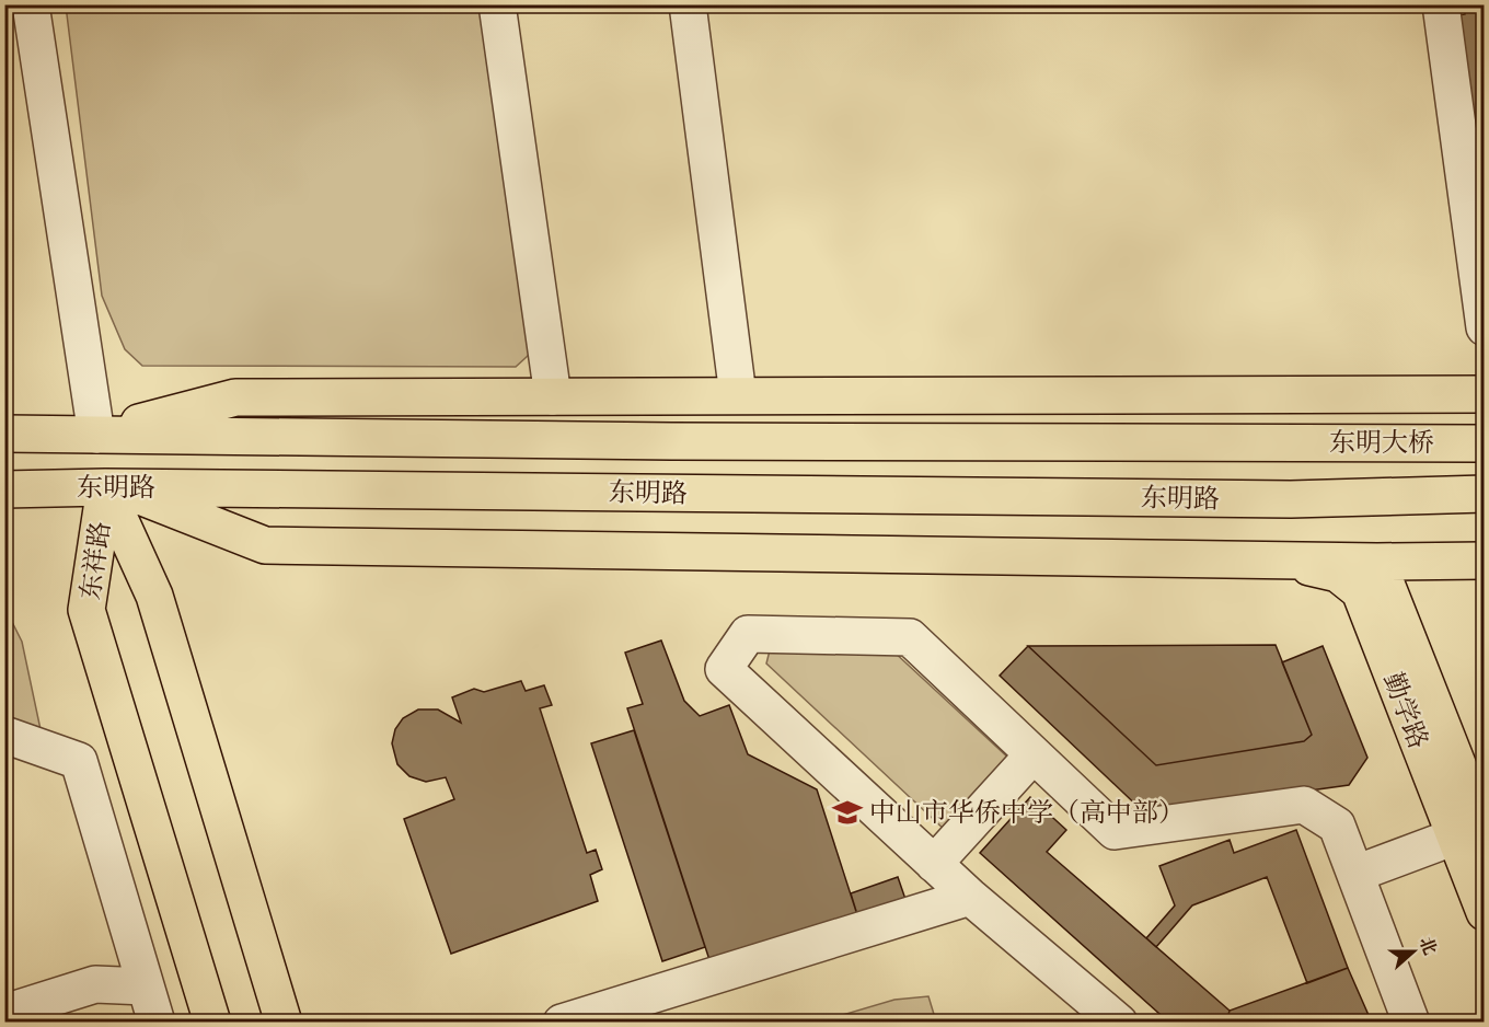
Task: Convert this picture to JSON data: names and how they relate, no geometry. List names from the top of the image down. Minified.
{"streets":{"main road":["东明大桥","东明路","东祥路","勤学路"]},"crossings":[["东明大桥","东明路"],["东明路","东祥路"]],"places":{"school or university":["中山市华侨中学（高中部）"]},"north":"right"}
